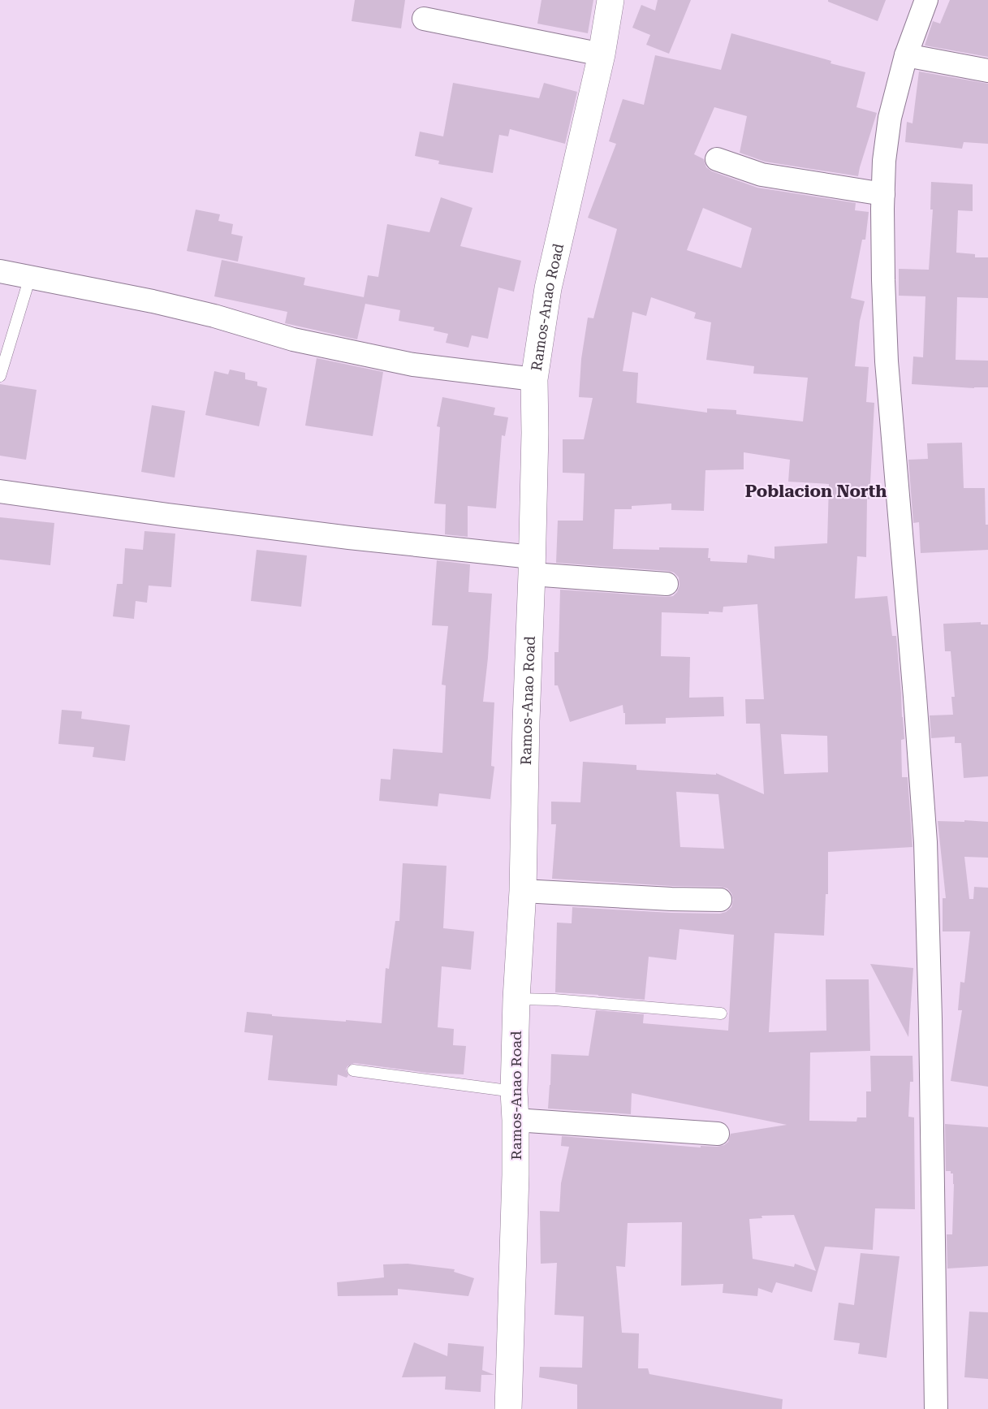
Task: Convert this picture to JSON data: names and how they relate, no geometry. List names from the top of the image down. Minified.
{"streets":{"main road":["Ramos-Anao Road"]},"districts":["Poblacion North"]}
